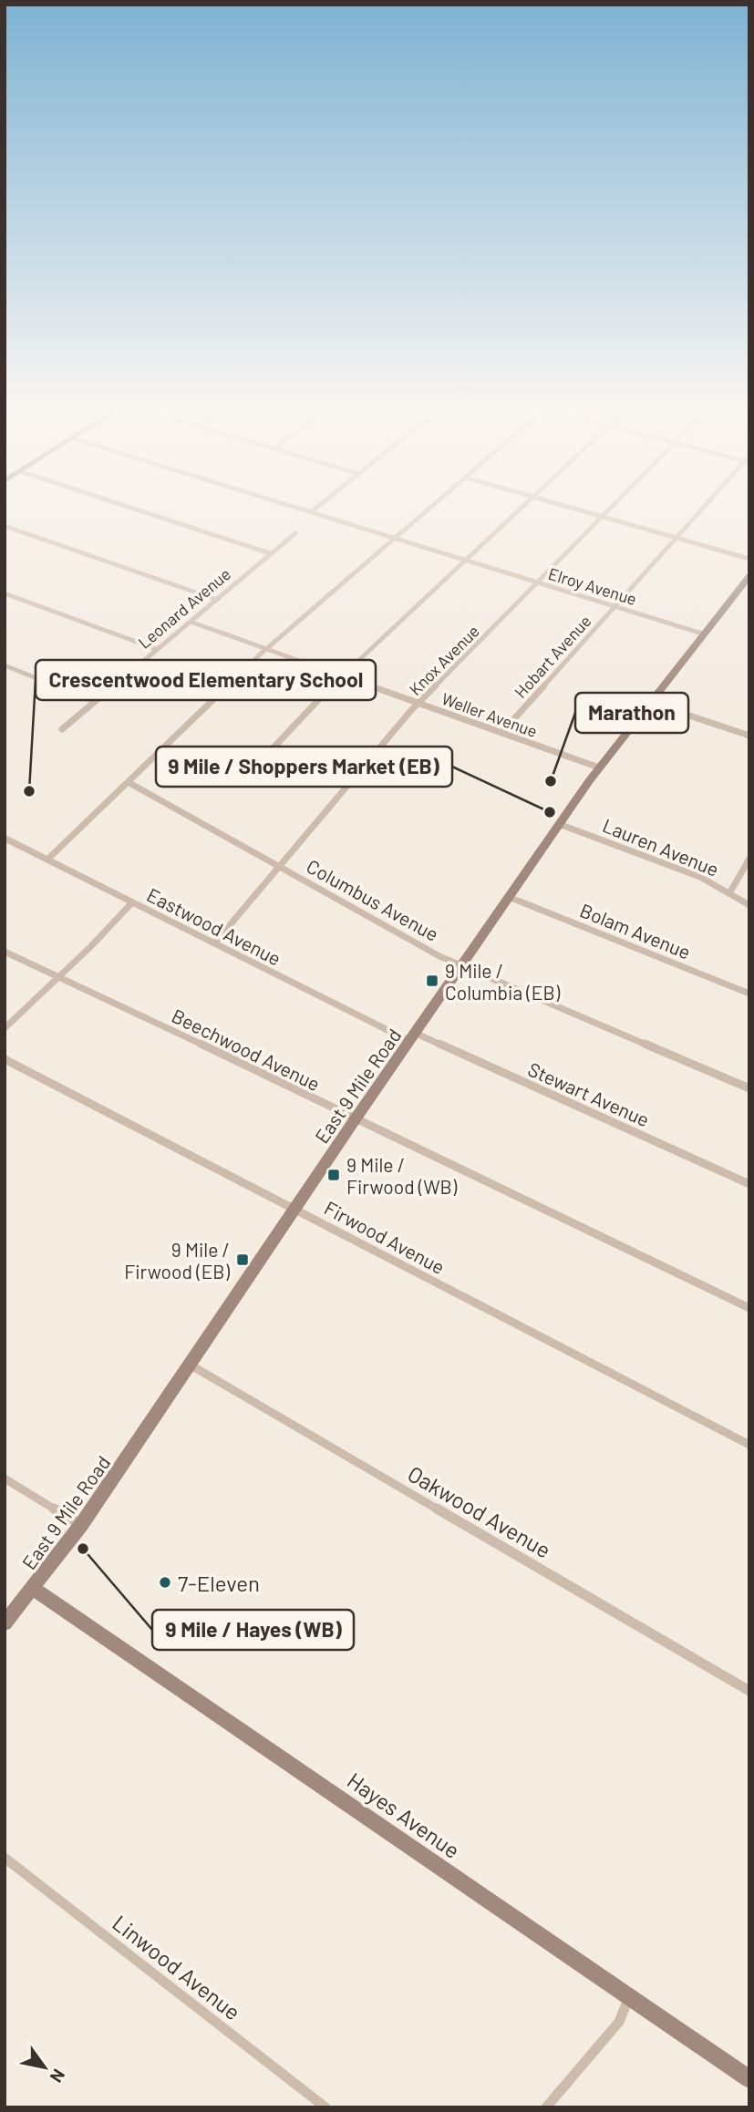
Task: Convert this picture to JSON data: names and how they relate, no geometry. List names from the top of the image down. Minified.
{"streets":{"main road":["East 9 Mile Road","Hayes Avenue"],"street":["Elroy Avenue","Leonard Avenue","Hobart Avenue","Knox Avenue","Weller Avenue","Lauren Avenue","Columbus Avenue","Eastwood Avenue","Bolam Avenue","Beechwood Avenue","Stewart Avenue","Firwood Avenue","Oakwood Avenue","Linwood Avenue"]},"crossings":[["Elroy Avenue","Hobart Avenue"],["Elroy Avenue","Knox Avenue"],["Elroy Avenue","East 9 Mile Road"],["Leonard Avenue","Weller Avenue"],["Hobart Avenue","Weller Avenue"],["Knox Avenue","Weller Avenue"],["Knox Avenue","Columbus Avenue"],["Knox Avenue","Eastwood Avenue"],["Weller Avenue","East 9 Mile Road"],["Lauren Avenue","East 9 Mile Road"],["Columbus Avenue","East 9 Mile Road"],["Eastwood Avenue","East 9 Mile Road"],["Eastwood Avenue","Stewart Avenue"],["Bolam Avenue","East 9 Mile Road"],["Beechwood Avenue","East 9 Mile Road"],["East 9 Mile Road","Stewart Avenue"],["East 9 Mile Road","Firwood Avenue"],["East 9 Mile Road","Oakwood Avenue"],["East 9 Mile Road","Hayes Avenue"]],"places":{"other":["Marathon","Crescentwood Elementary School","9 Mile / Shoppers Market (EB)","9 Mile / Hayes (WB)","7-Eleven"],"transit":["9 Mile / Columbia (EB)","9 Mile / Firwood (WB)","9 Mile / Firwood (EB)"]},"north":"bottom right"}
